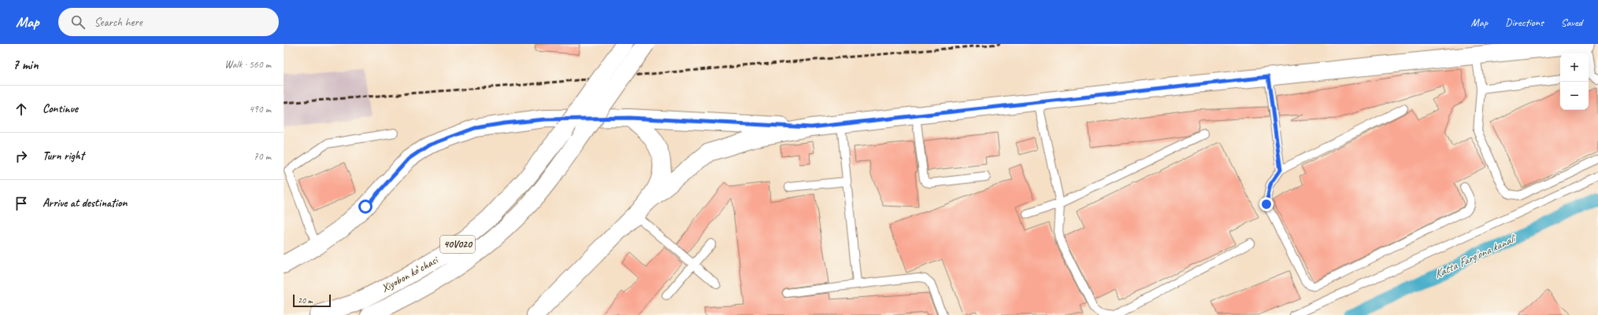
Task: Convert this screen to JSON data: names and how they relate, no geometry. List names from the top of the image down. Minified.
{"streets":{"main road":["40V020","Xiyobon koʻchasi"]},"water":["Katta Farg'ona kanali"],"scale_bar":"20 m","page":{"header":"Map","search":"Search here","nav":["Map","Directions","Saved"],"heading":["7 min","Walk · 560 m"],"map_buttons":["+","−"],"list":[["Continue","490 m"],["Turn right","70 m"],"Arrive at destination"],"scale":"20 m"}}
